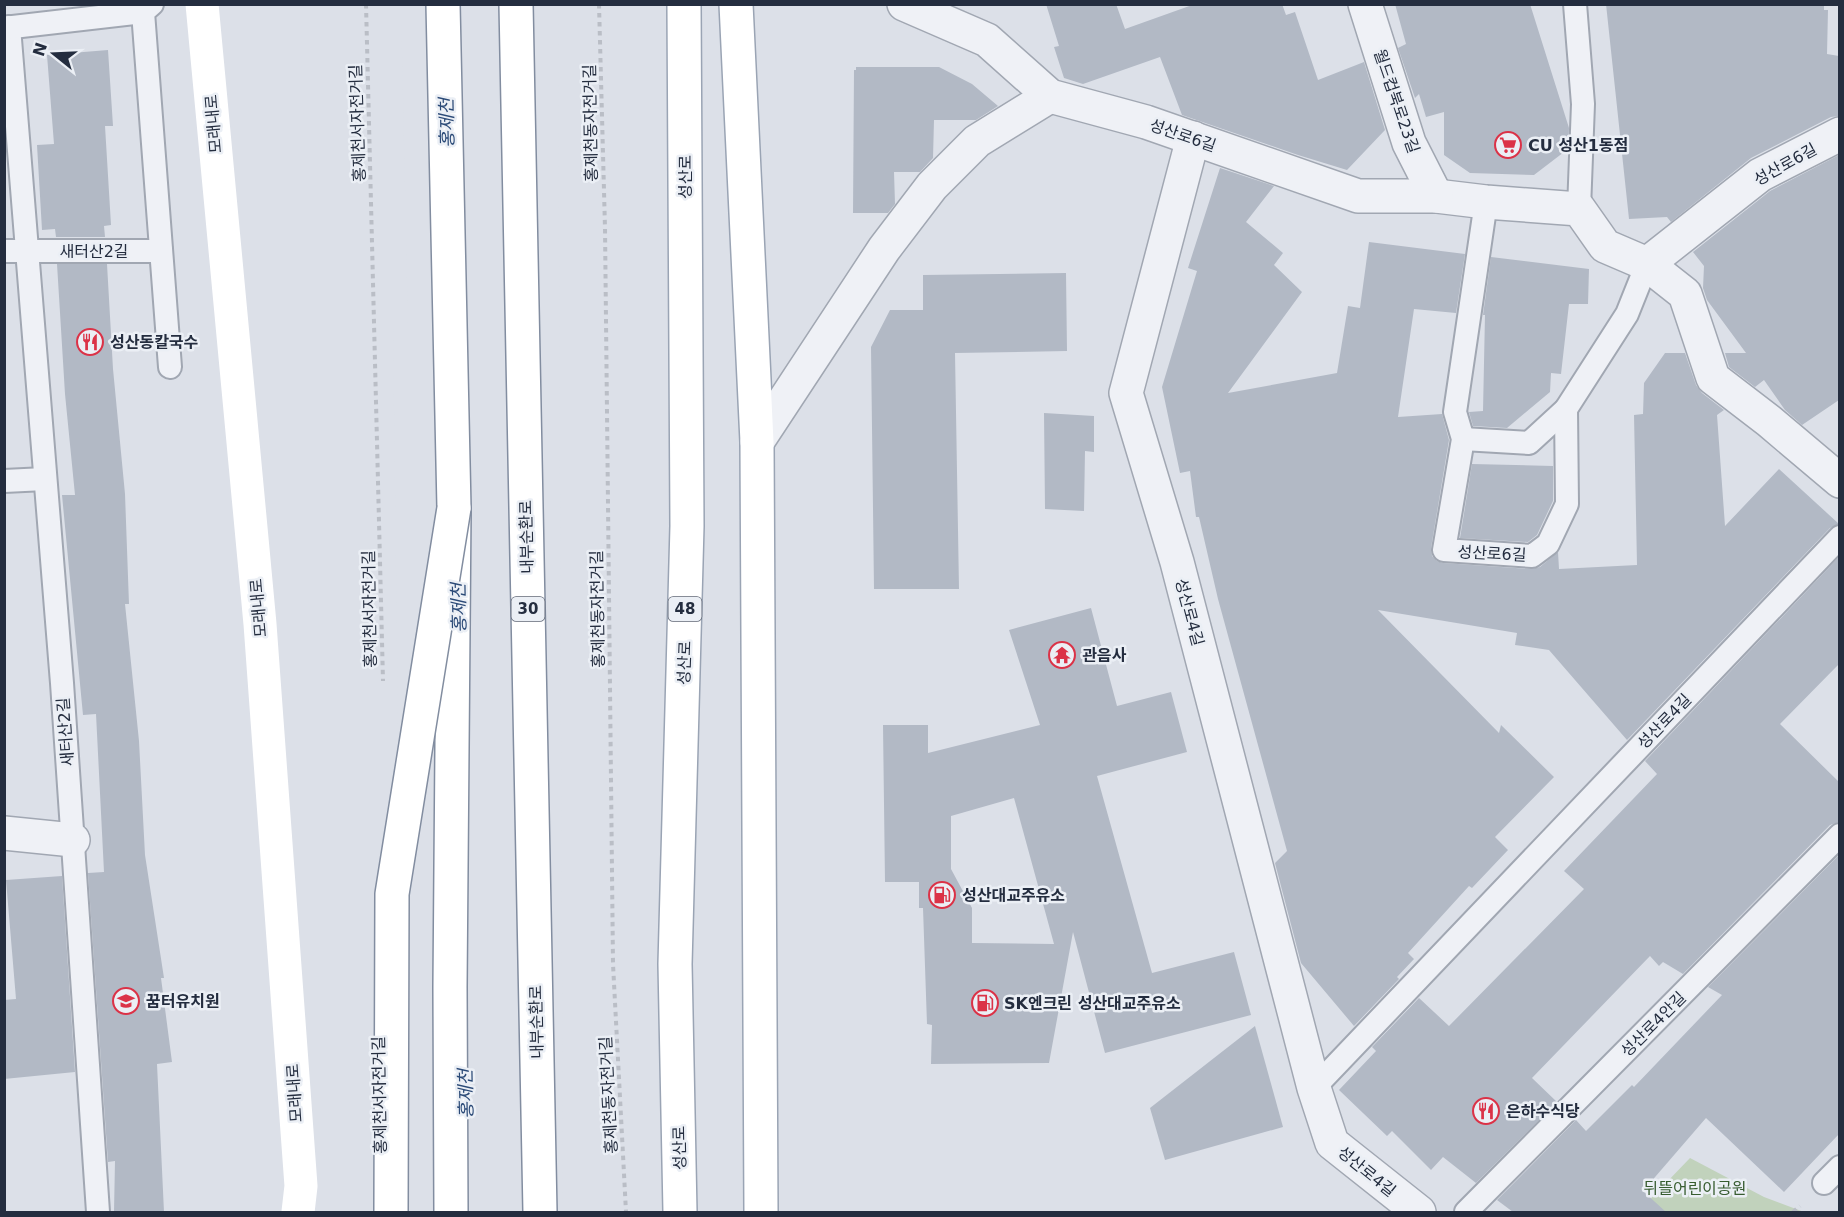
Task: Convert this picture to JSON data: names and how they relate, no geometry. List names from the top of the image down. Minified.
{"streets":{"main road":["모래내로","성산로","내부순환로","30","48"],"street":["월드컵북로23길","성산로6길","성산로4길"],"lane":["새터산2길","성산로4안길"],"path":["홍제천서자전거길","홍제천동자전거길"]},"crossings":[["월드컵북로23길","성산로6길"],["성산로6길","성산로4길"]],"water":["홍제천"],"parks":["뒤뜰어린이공원"],"places":{"supermarket":["CU 성산1동점"],"restaurant":["성산동칼국수","은하수식당"],"temple":["관음사"],"fuel station":["성산대교주유소","SK엔크린 성산대교주유소"],"school or university":["꿈터유치원"]},"north":"left"}
